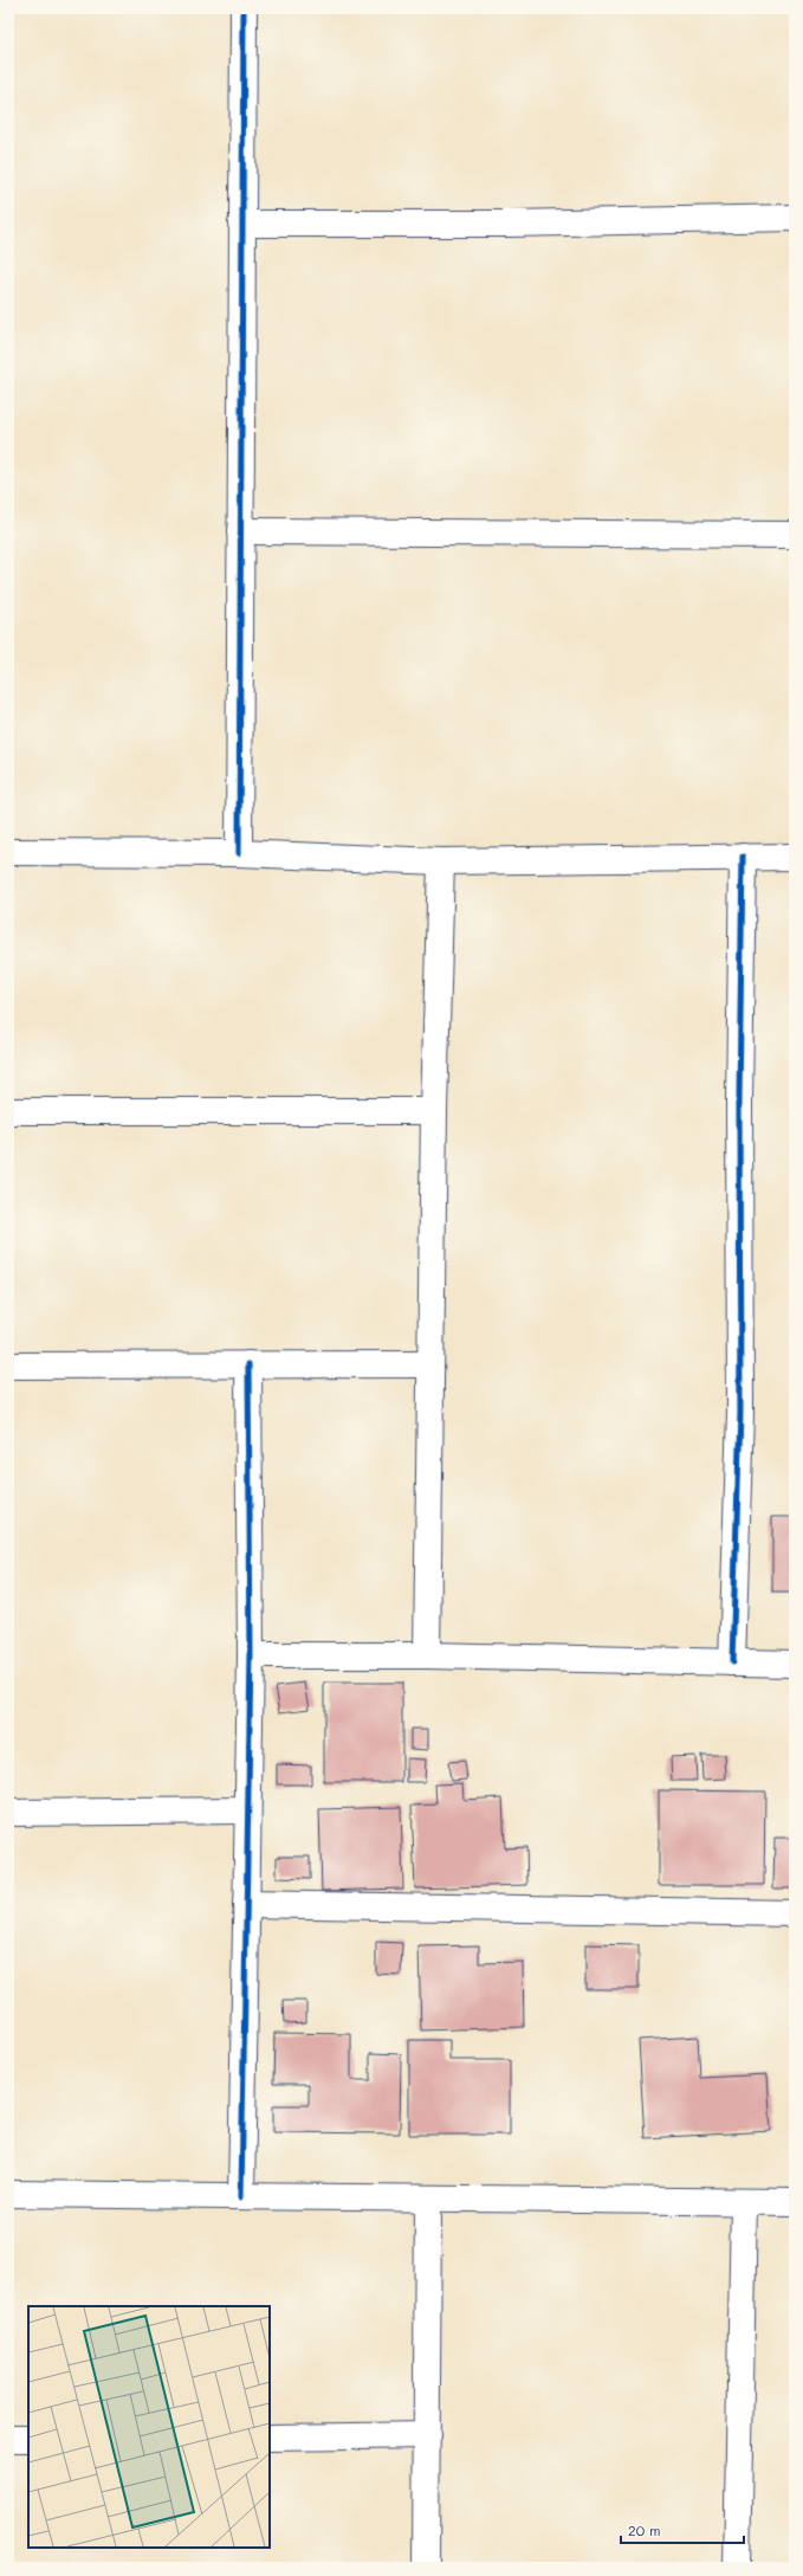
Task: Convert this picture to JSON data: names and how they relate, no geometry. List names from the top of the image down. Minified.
{"scale_bar":"20 m"}
